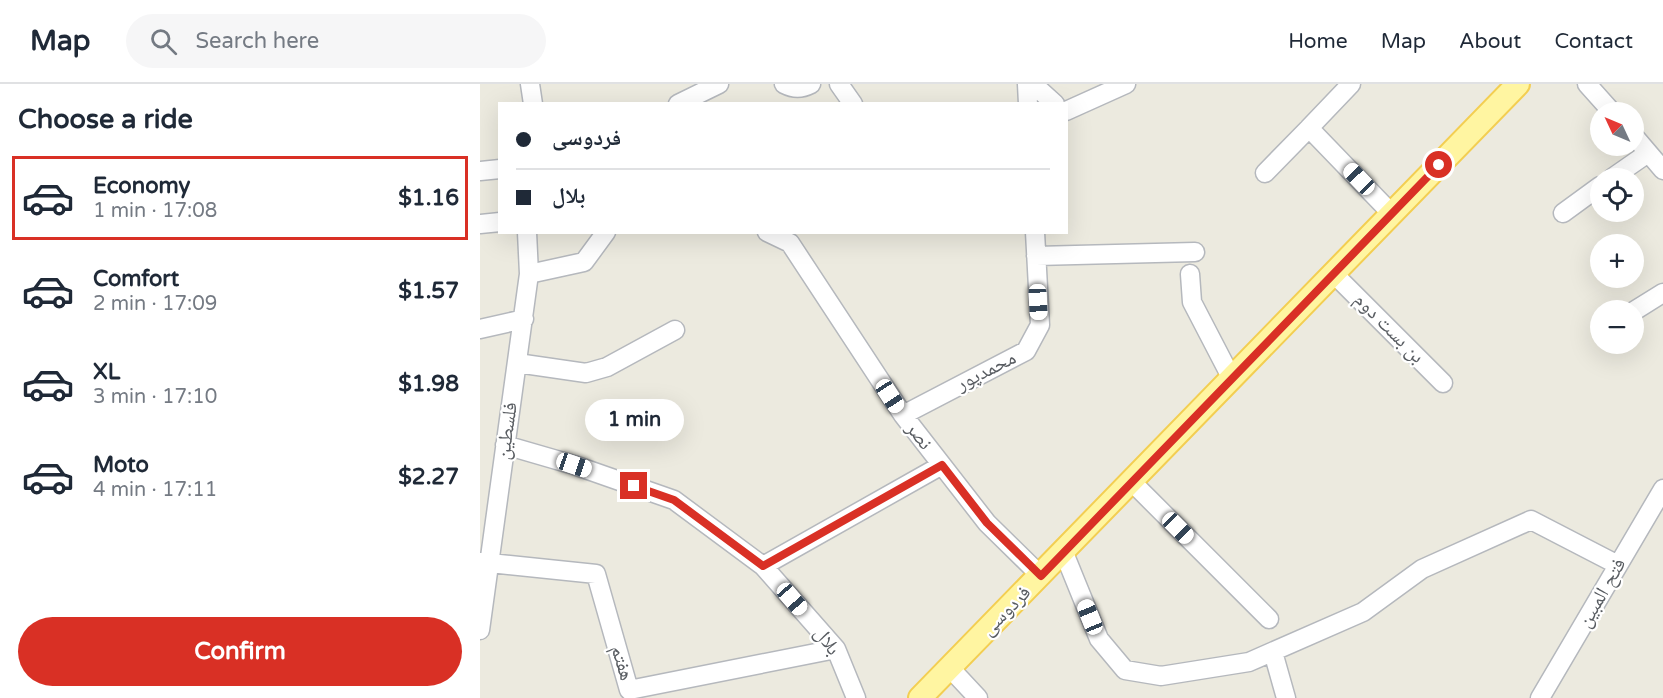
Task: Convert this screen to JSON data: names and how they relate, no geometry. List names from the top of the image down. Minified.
{"streets":{"main road":["فردوسی"],"street":["بن بست دوم","محمدپور","فلسطین","نصر","فتح المبین","بلال","هفتم"]},"crossings":[["بن بست دوم","فردوسی"],["محمدپور","نصر"],["فلسطین","بلال"],["فلسطین","هفتم"],["نصر","فردوسی"],["بلال","هفتم"]],"north":"top left","page":{"header":"Map","search":"Search here","nav":["Home","Map","About","Contact"],"heading":"Choose a ride","map_buttons":["+","−"],"banner":["فردوسی","بلال"],"list":[{"name":"Economy","note":"1 min · 17:08","value":"$1.16"},{"name":"Comfort","note":"2 min · 17:09","value":"$1.57"},{"name":"XL","note":"3 min · 17:10","value":"$1.98"},{"name":"Moto","note":"4 min · 17:11","value":"$2.27"}],"bubble":"1 min","buttons":"Confirm"}}
